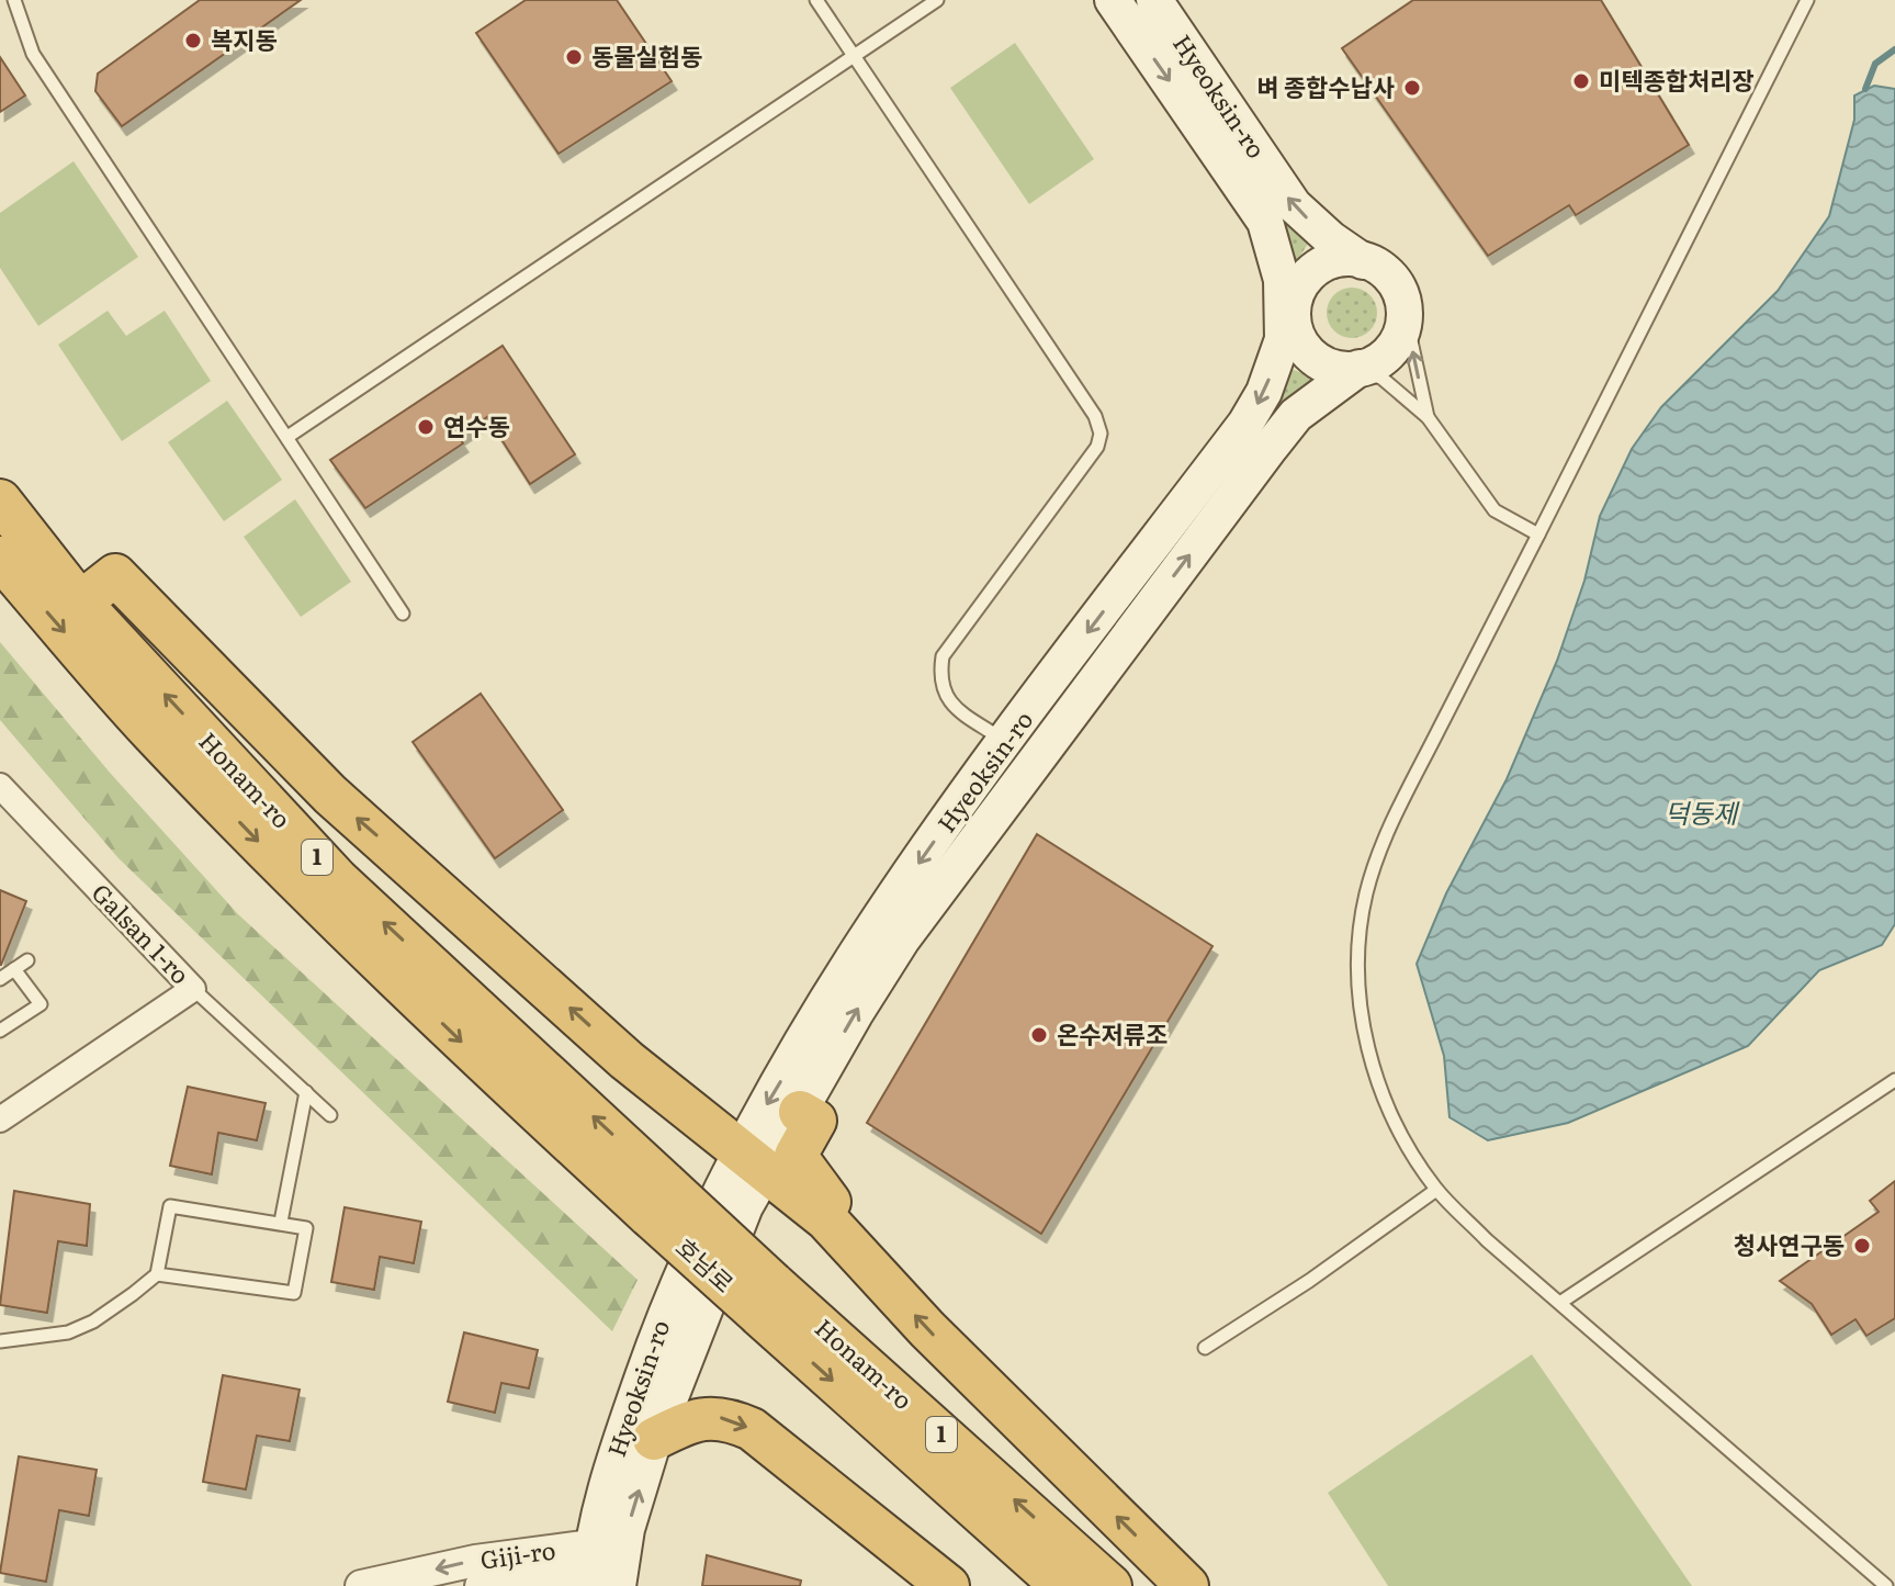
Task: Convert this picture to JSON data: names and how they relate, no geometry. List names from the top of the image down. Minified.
{"streets":{"highway":["Honam-ro","1","호남로"],"main road":["Hyeoksin-ro"],"street":["Galsan 1-ro","Giji-ro"]},"crossings":[["Hyeoksin-ro","Giji-ro"],["Honam-ro","호남로"]],"one_way":["Giji-ro"],"water":["덕동제"],"places":["복지동","동물실험동","미텍종합처리장","벼 종합수납사","연수동","온수저류조","청사연구동"]}
